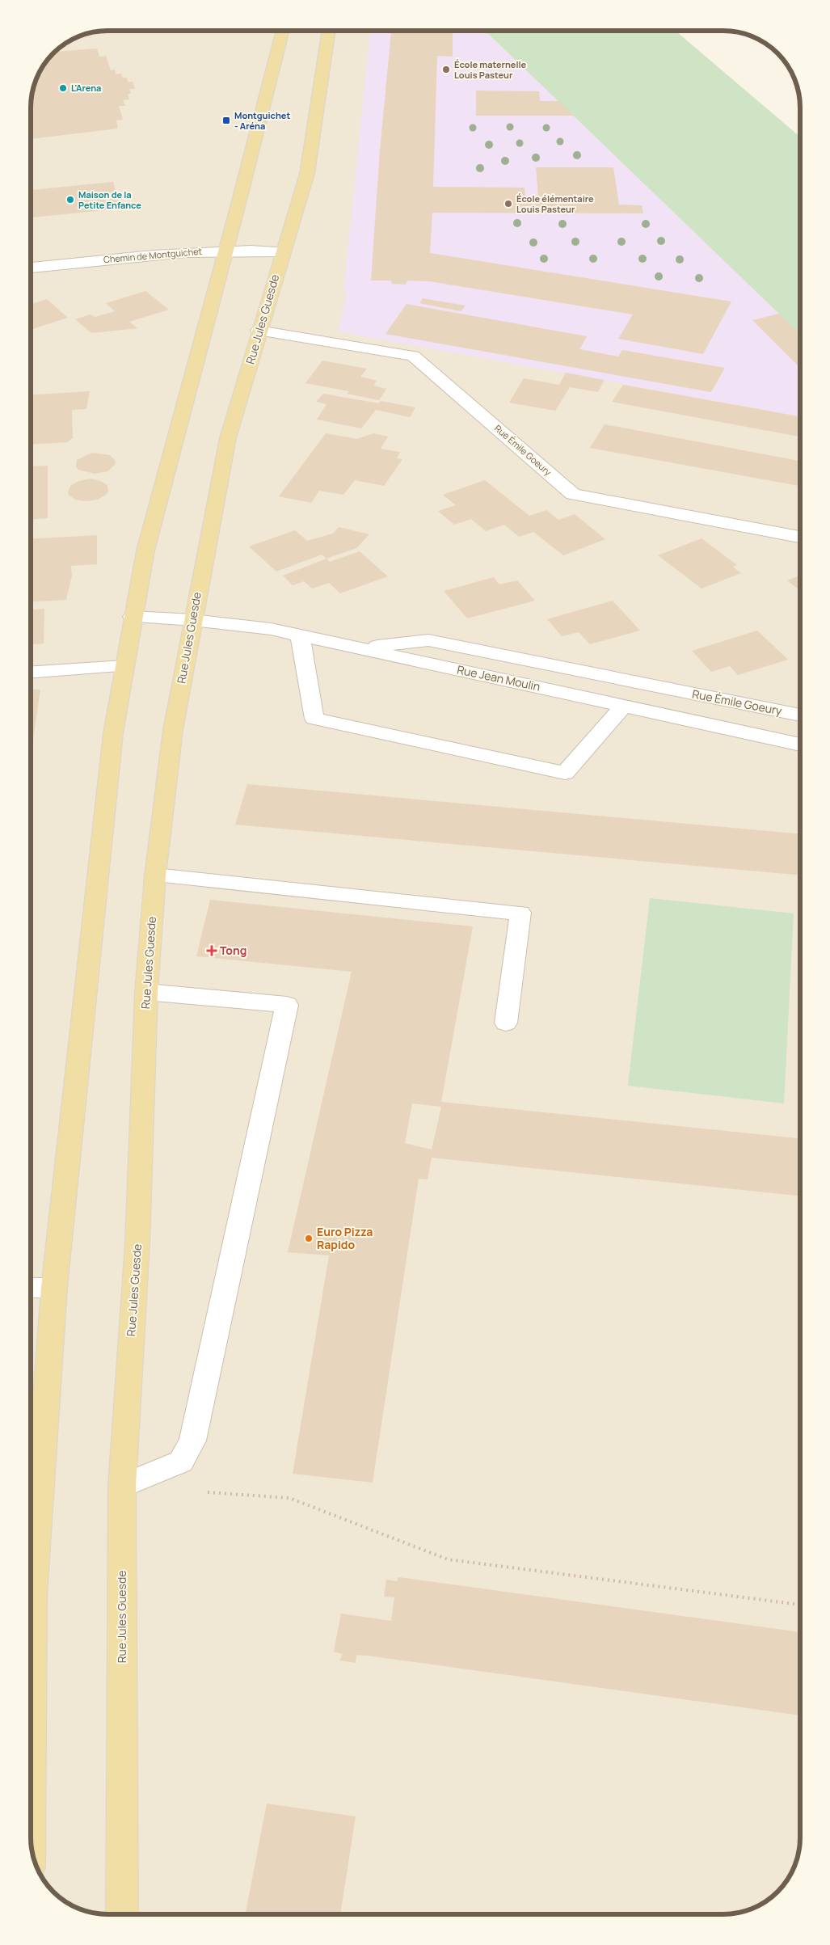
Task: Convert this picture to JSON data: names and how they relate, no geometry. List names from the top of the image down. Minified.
{"streets":{"main road":["Rue Jules Guesde"],"street":["Chemin de Montguichet","Rue Émile Goeury","Rue Jean Moulin"]},"crossings":[["Chemin de Montguichet","Rue Jules Guesde"],["Rue Jules Guesde","Rue Émile Goeury"],["Rue Jules Guesde","Rue Jean Moulin"],["Rue Émile Goeury","Rue Jean Moulin"]],"places":{"other":["École maternelle Louis Pasteur","L'Arena","Maison de la Petite Enfance","École élémentaire Louis Pasteur","Euro Pizza Rapido"],"transit":["Montguichet - Aréna"],"health":["Tong"]}}
